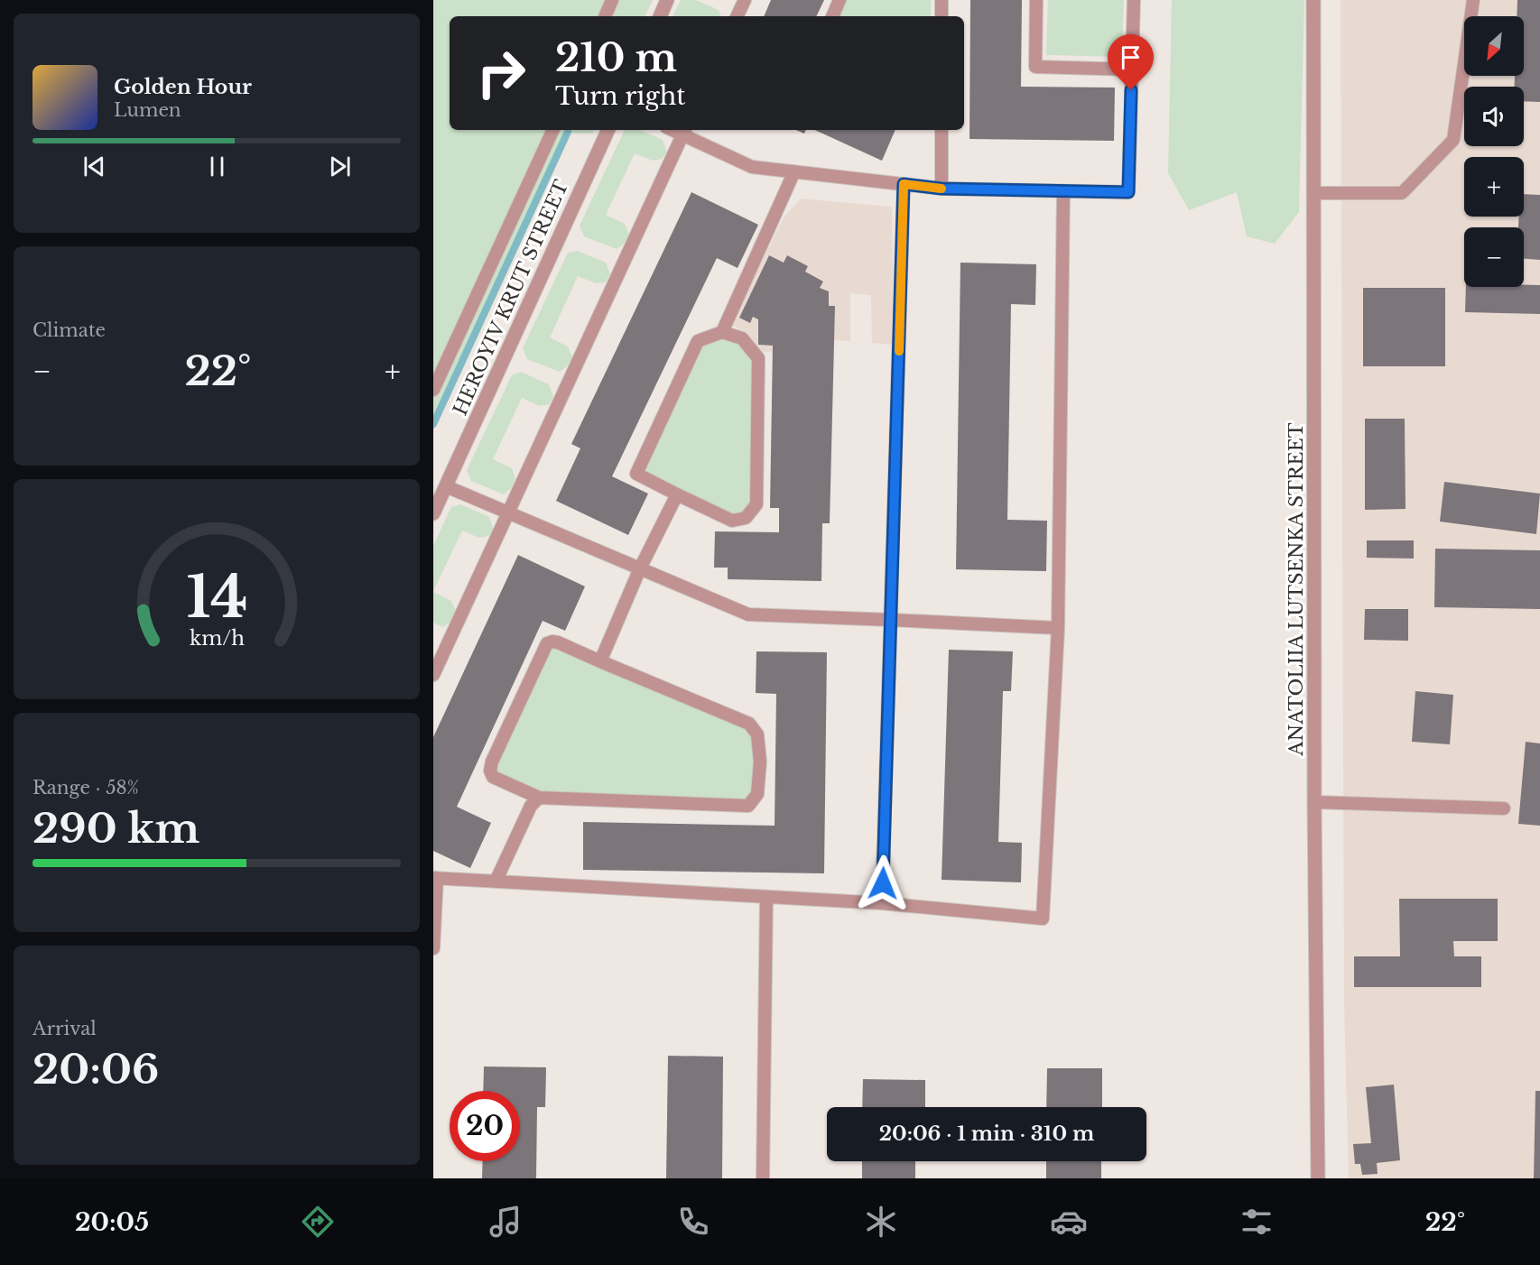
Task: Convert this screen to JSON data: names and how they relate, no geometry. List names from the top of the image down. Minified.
{"streets":{"street":["HEROYIV KRUT STREET","ANATOLIIA LUTSENKA STREET"]},"north":"bottom left","page":{"map_buttons":["+","−"],"turn":["210 m","Turn right"],"song":["Golden Hour","Lumen"],"tile":["Climate",["Range · 58%","290 km"],["Arrival","20:06"]],"heat":["−","22°","+"],"limit":"20","trip":"20:06 · 1 min · 310 m","tabs":["20:05","22°"],"gauge":["14","km/h"]}}
